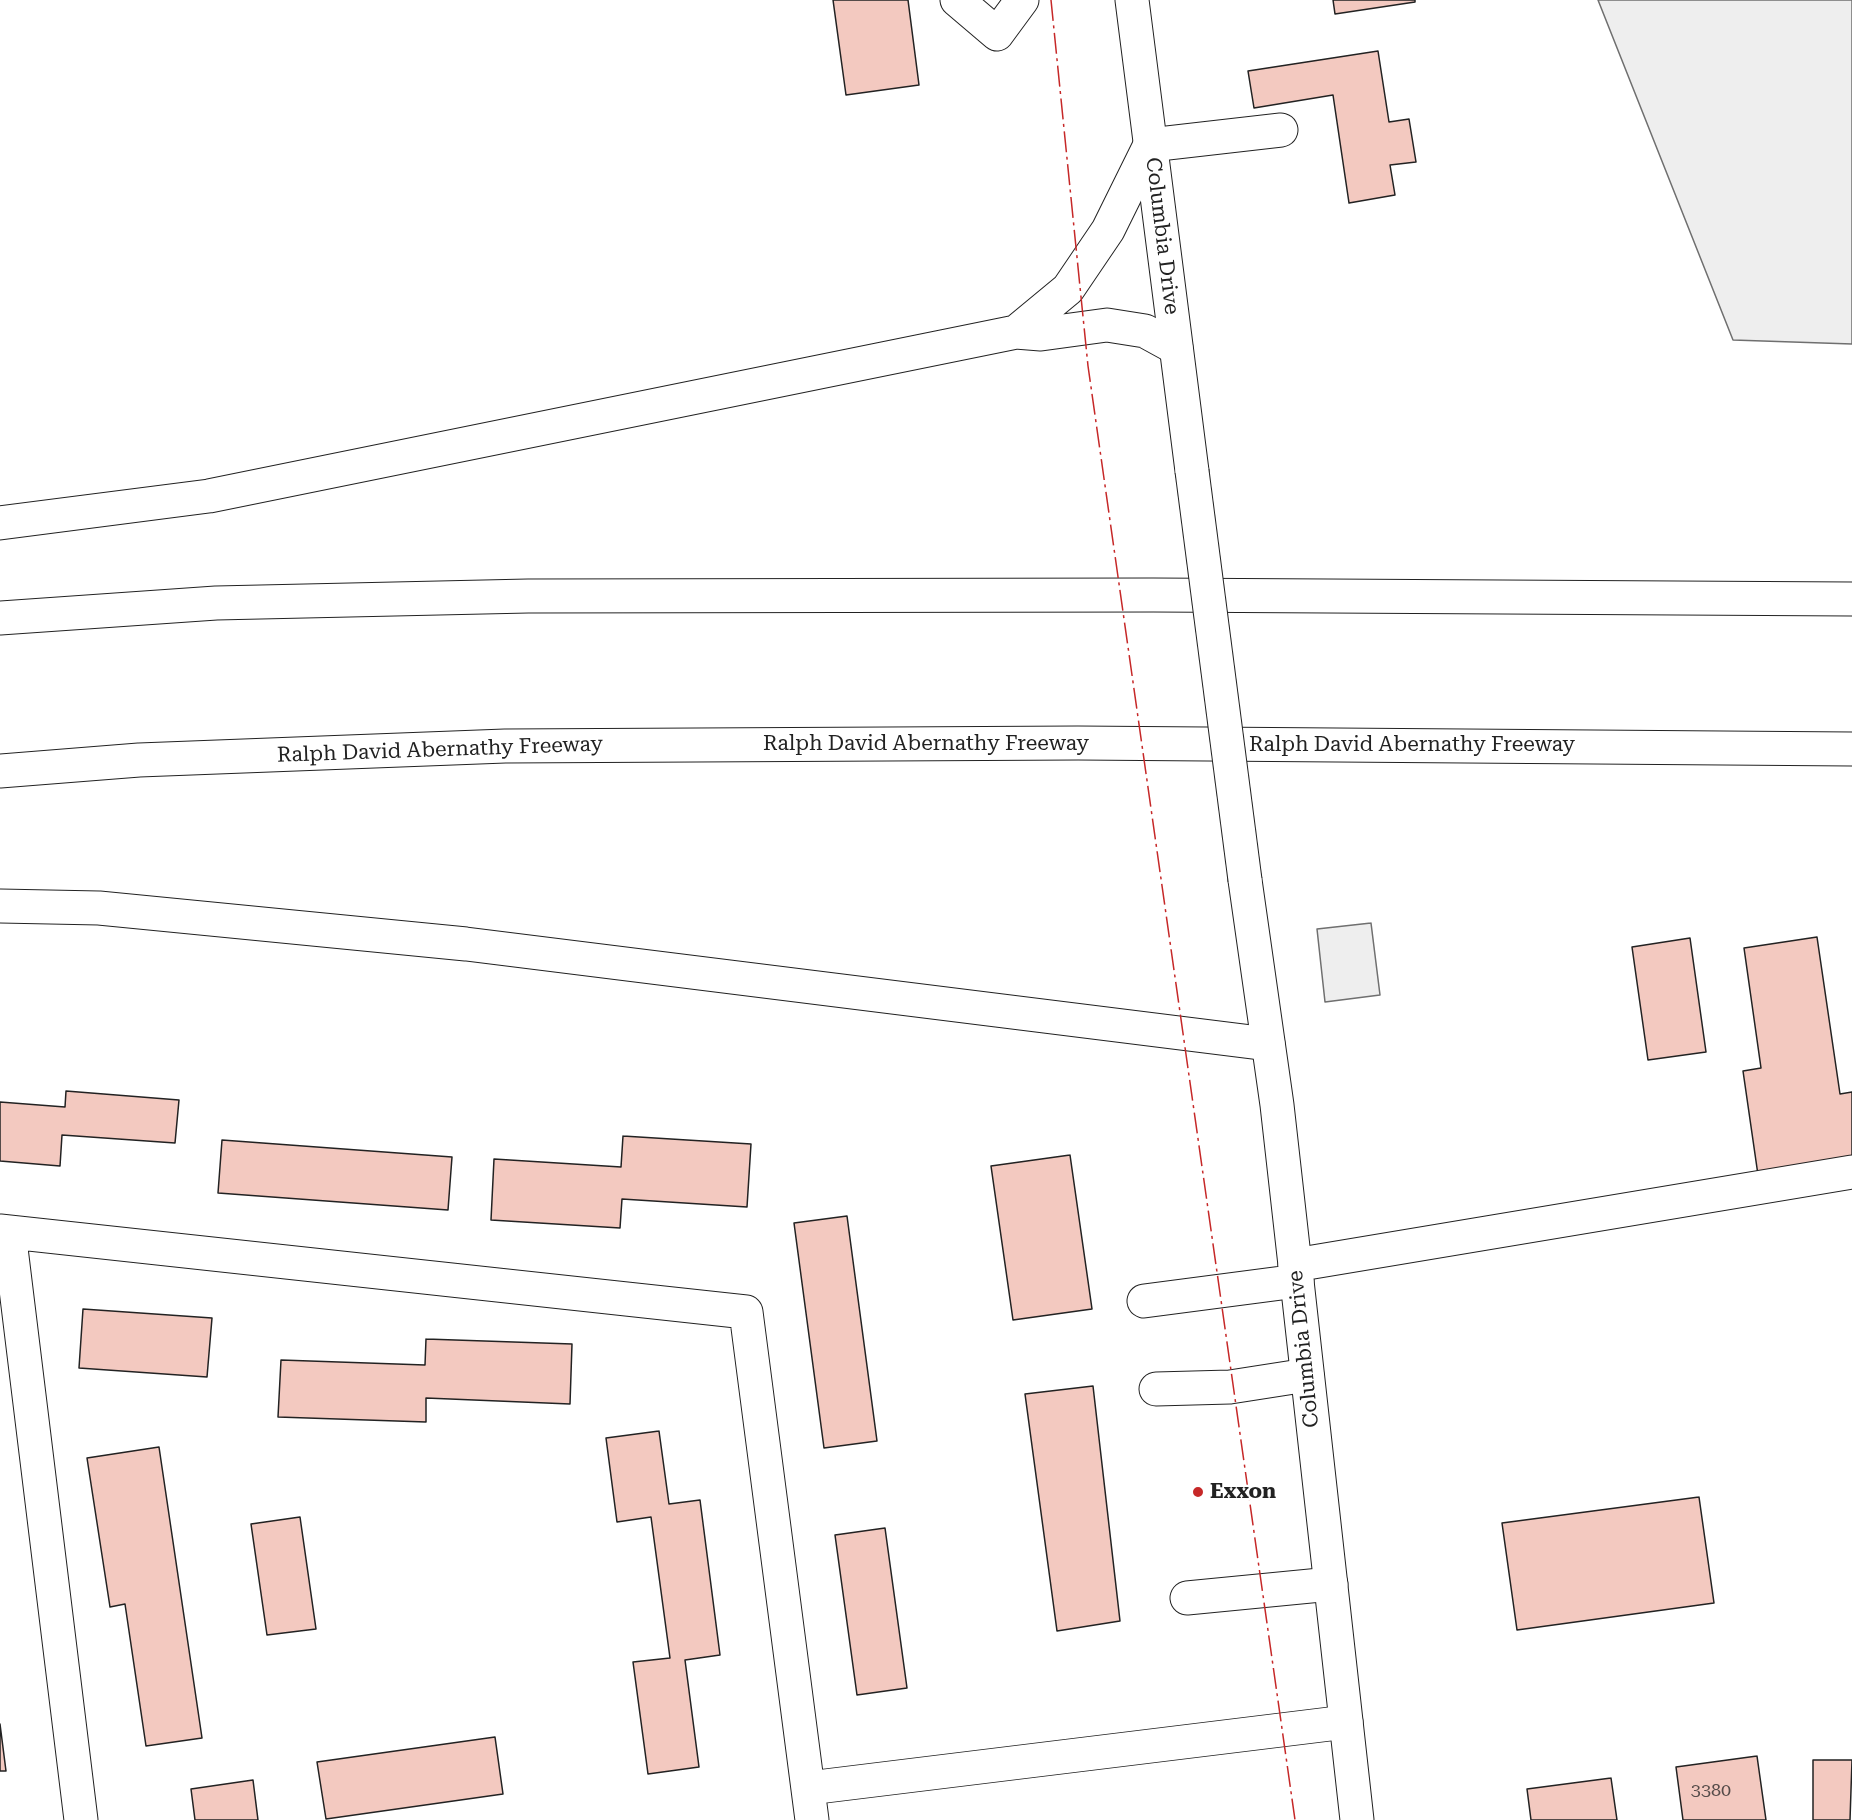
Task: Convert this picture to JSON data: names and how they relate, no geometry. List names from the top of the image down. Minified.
{"streets":{"main road":["Columbia Drive","Ralph David Abernathy Freeway"]},"places":["Exxon"],"house_numbers":["3380"]}
